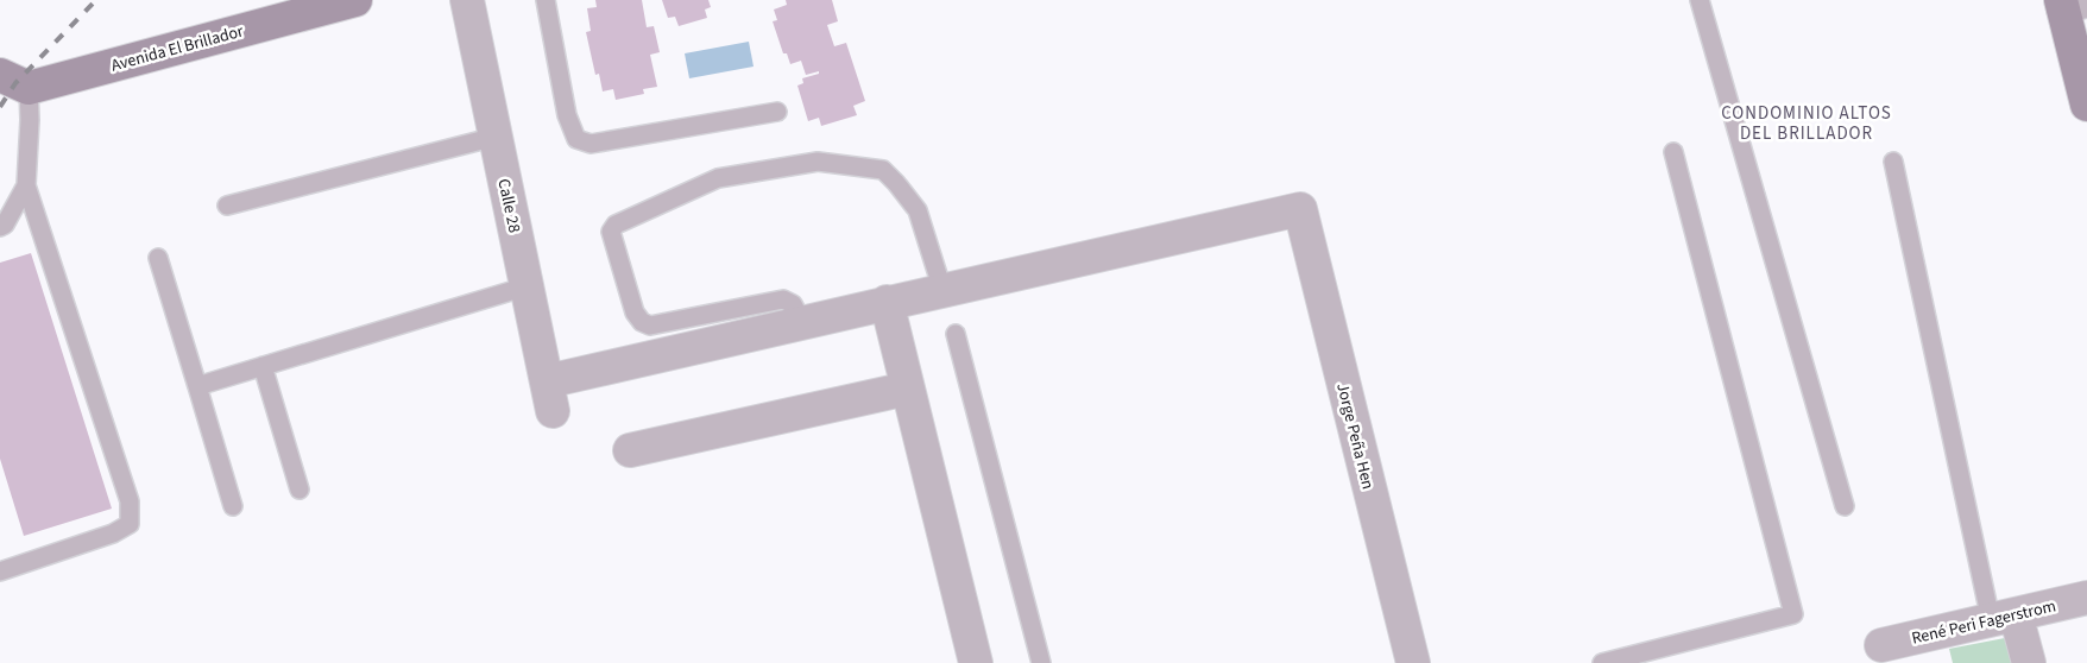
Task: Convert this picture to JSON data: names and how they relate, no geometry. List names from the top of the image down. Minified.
{"streets":{"street":["Avenida El Brillador","Calle 28","Jorge Peña Hen","René Peri Fagerstrom"]},"districts":["CONDOMINIO ALTOS DEL BRILLADOR"]}
